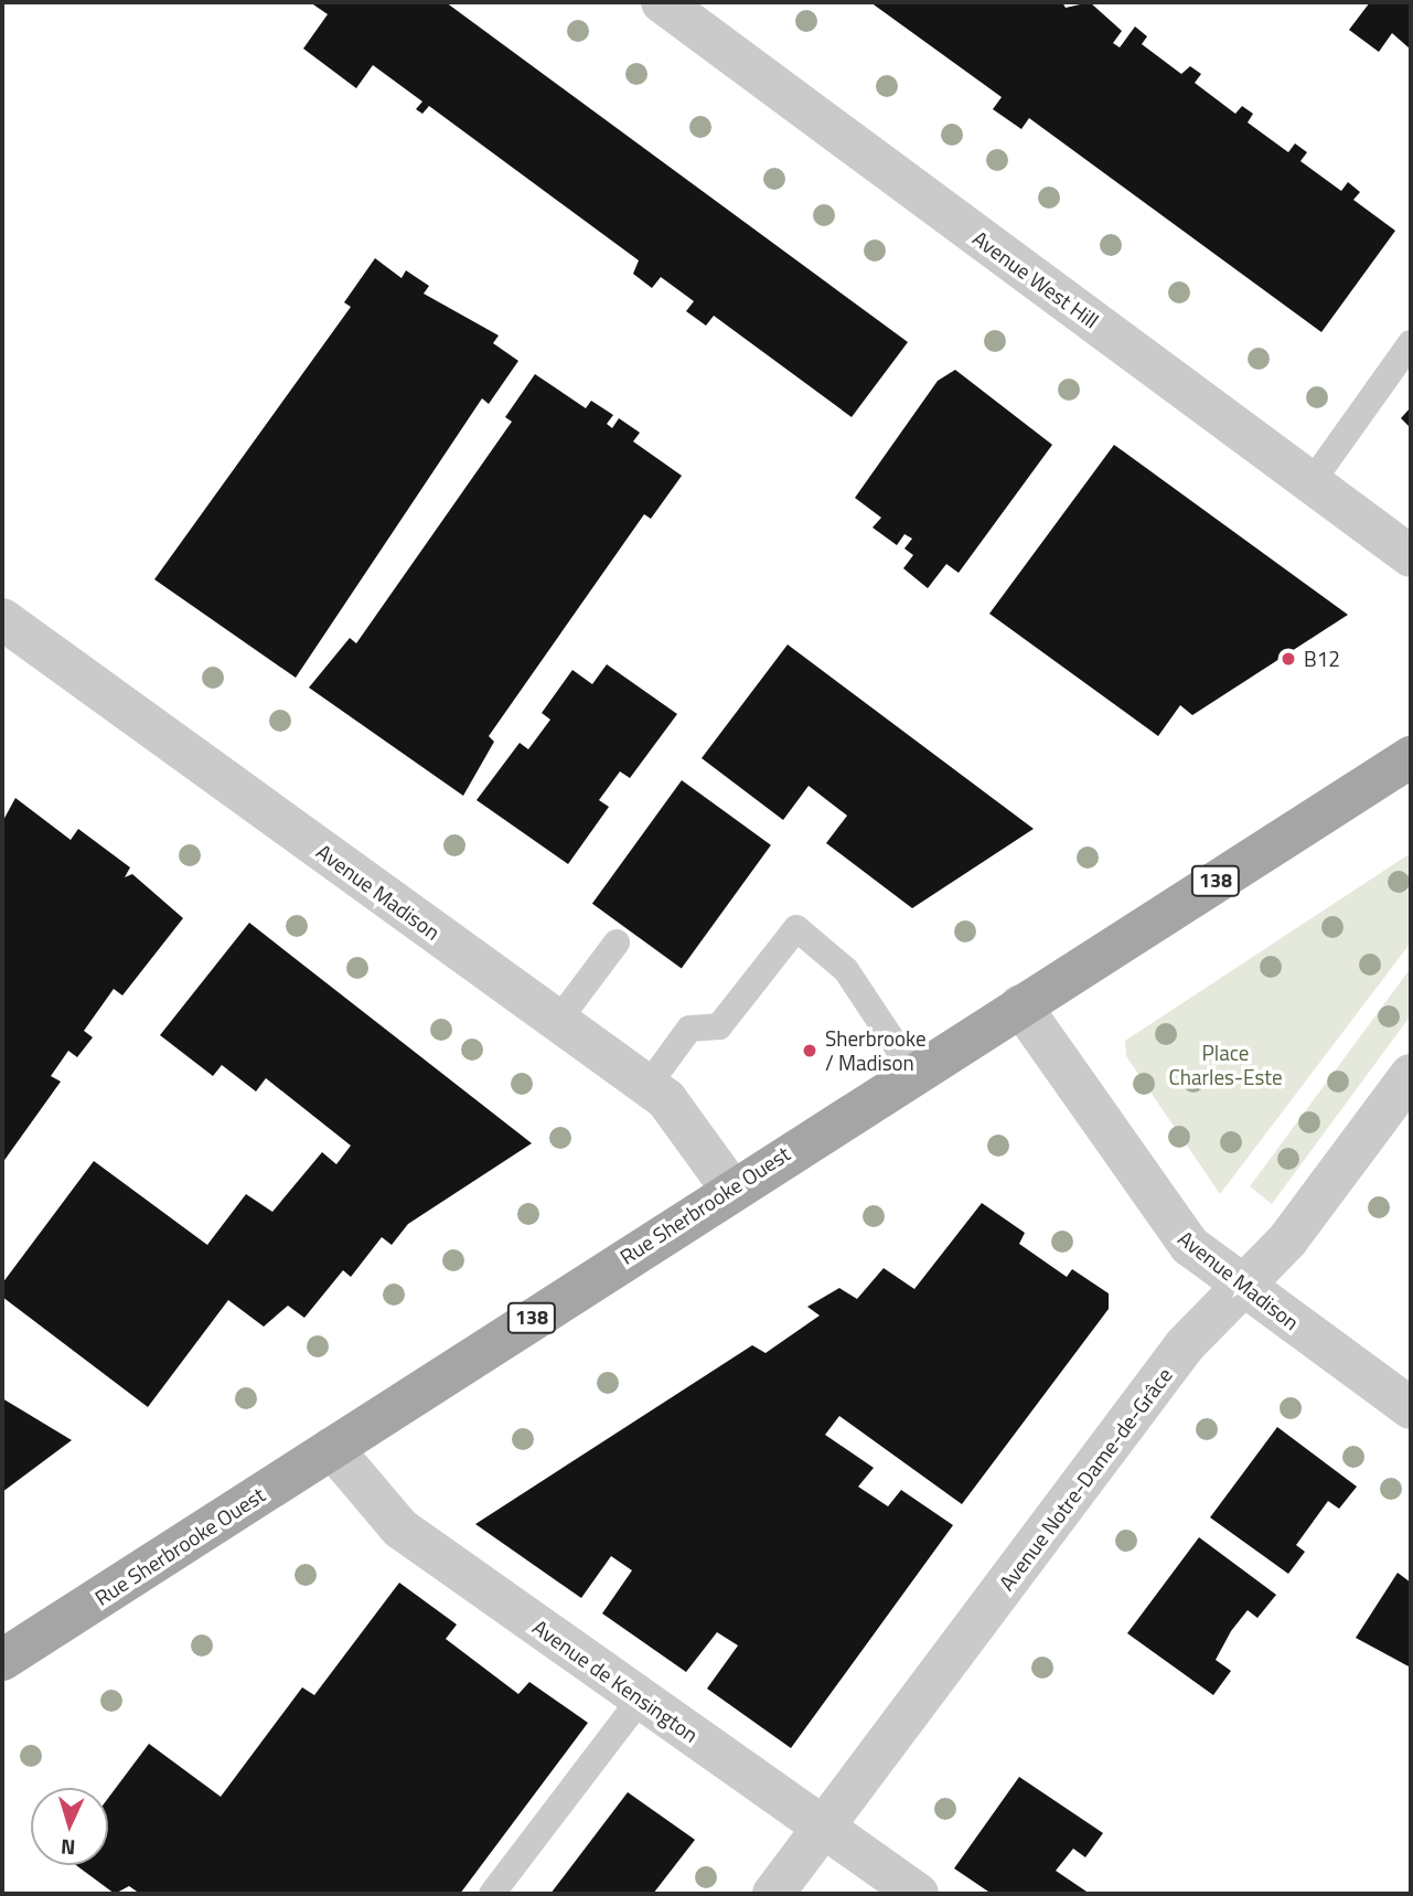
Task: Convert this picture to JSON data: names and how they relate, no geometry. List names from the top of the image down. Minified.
{"streets":{"main road":["138","Rue Sherbrooke Ouest"],"street":["Avenue West Hill","Avenue Madison","Avenue Notre-Dame-de-Grâce","Avenue de Kensington"]},"crossings":[["Avenue Madison","Rue Sherbrooke Ouest"],["Avenue Madison","Avenue Notre-Dame-de-Grâce"],["Rue Sherbrooke Ouest","Avenue de Kensington"],["Avenue Notre-Dame-de-Grâce","Avenue de Kensington"]],"parks":["Place Charles-Este"],"places":["B12","Sherbrooke / Madison"],"north":"bottom"}
